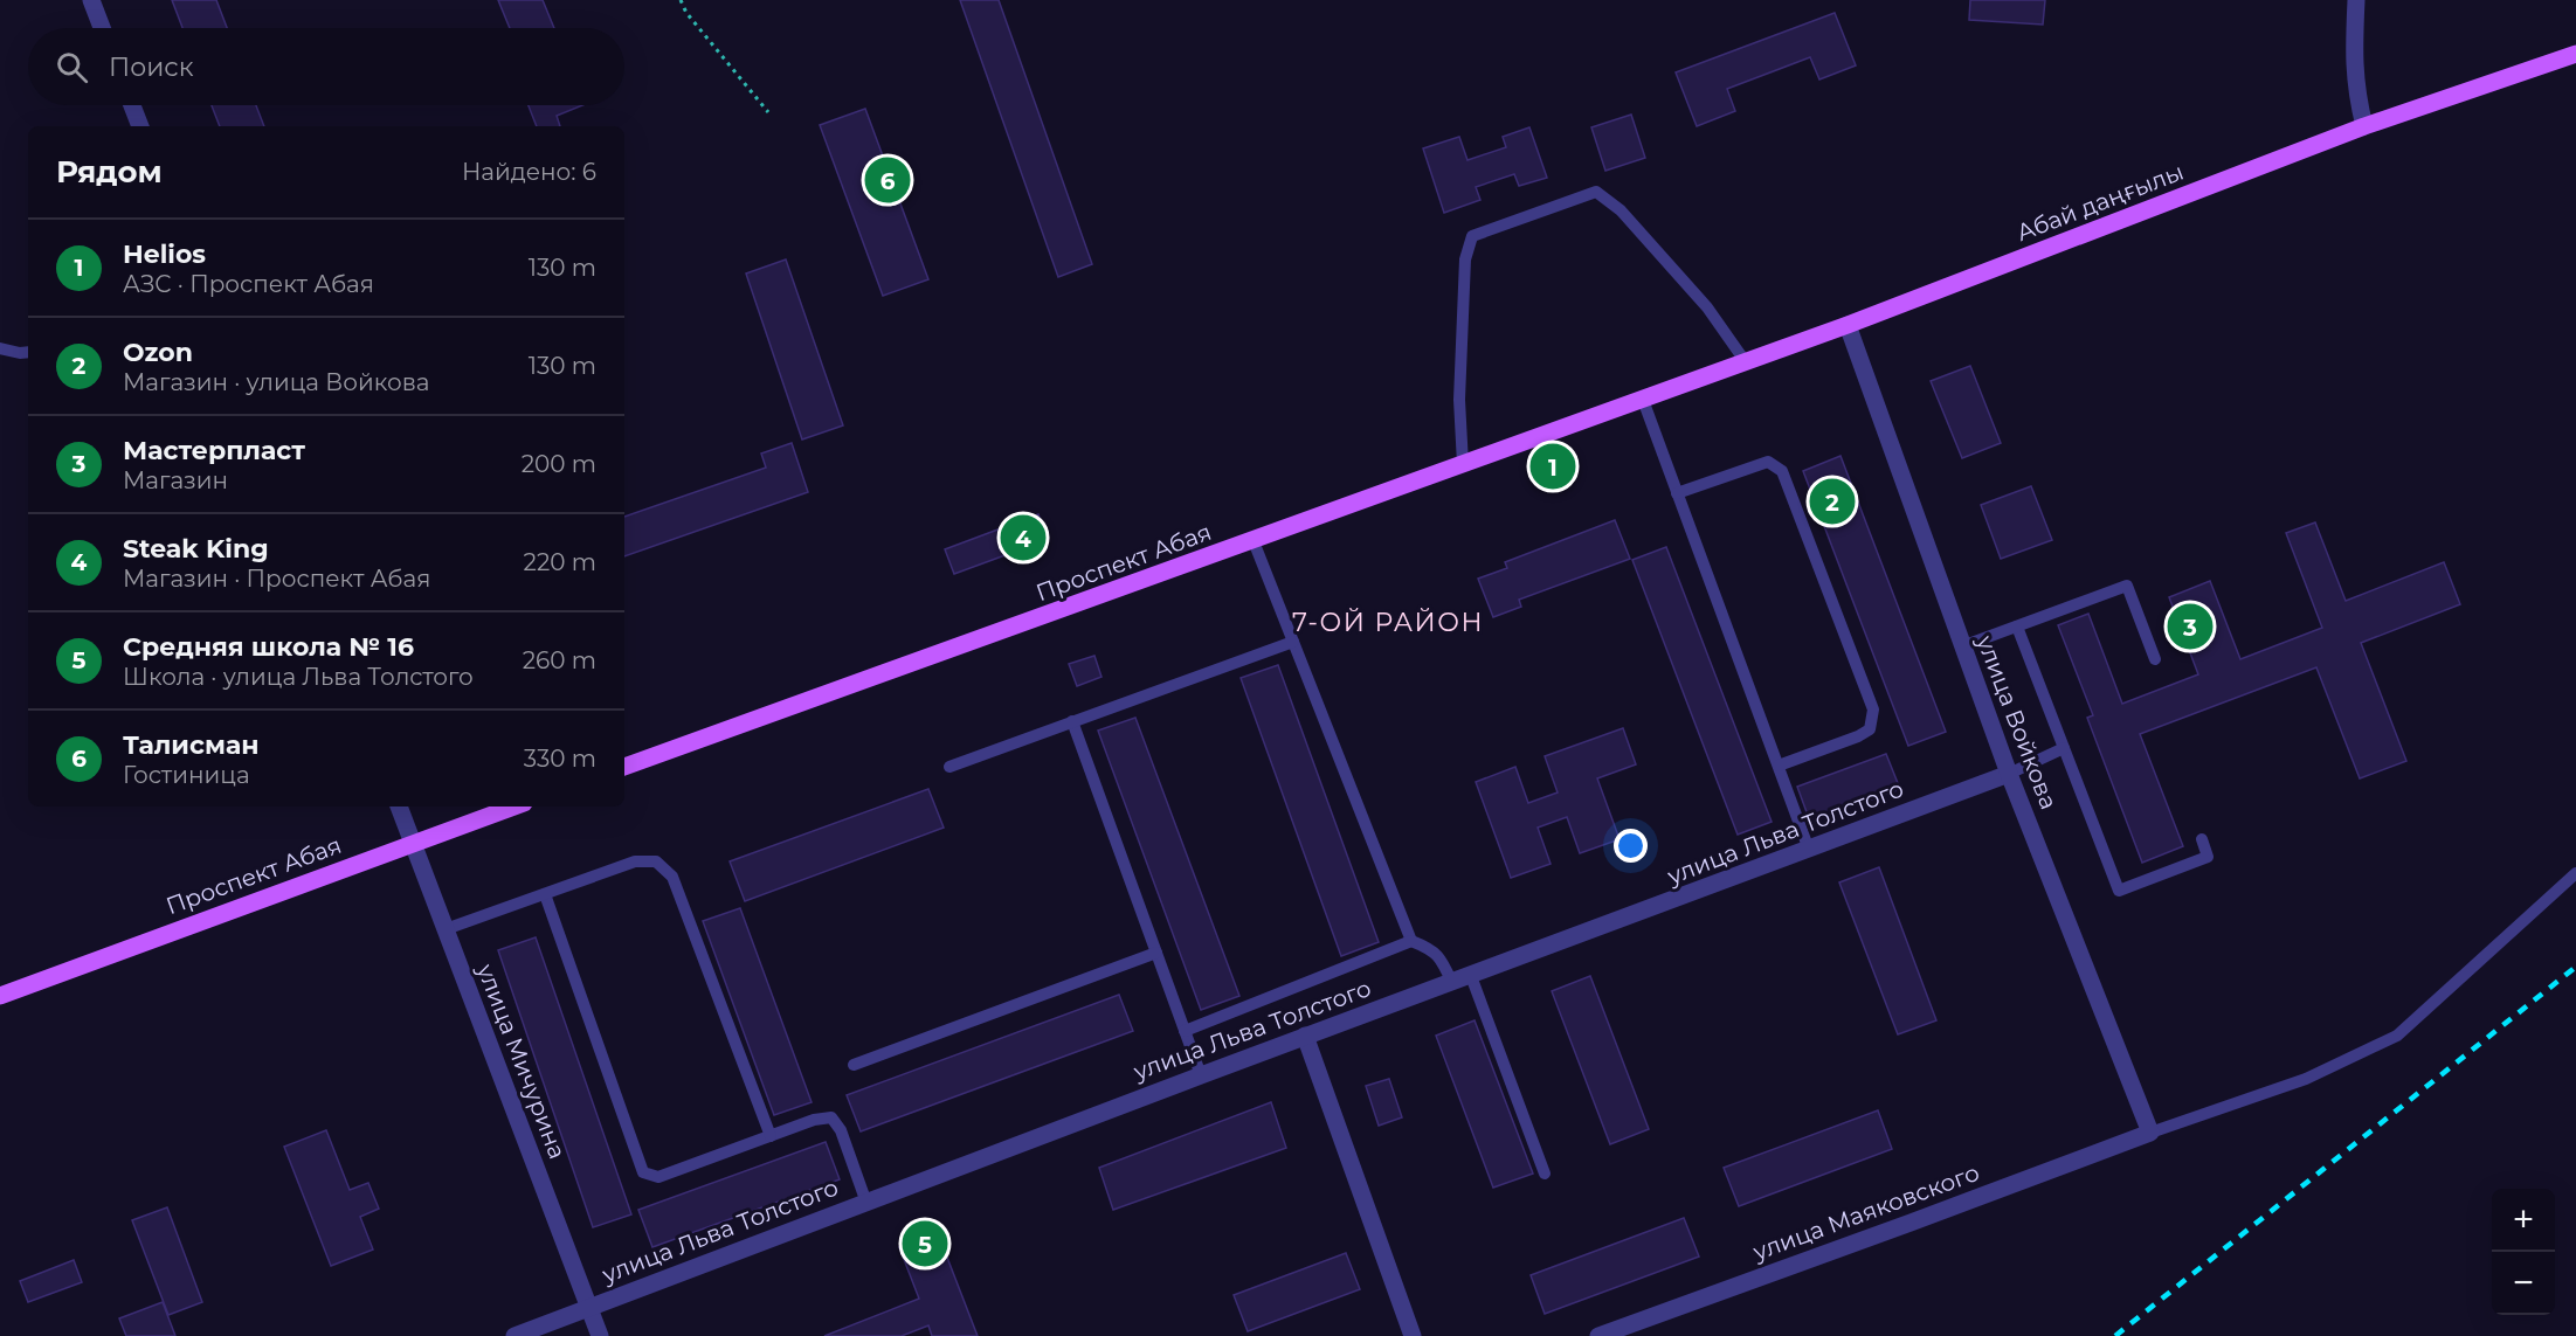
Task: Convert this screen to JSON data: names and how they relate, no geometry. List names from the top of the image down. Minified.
{"streets":{"main road":["Абай даңғылы","Проспект Абая"],"street":["улица Войкова","улица Льва Толстого","улица Мичурина","улица Маяковского"]},"crossings":[["Абай даңғылы","Проспект Абая"],["Абай даңғылы","улица Войкова"],["Проспект Абая","улица Мичурина"],["улица Войкова","улица Льва Толстого"],["улица Войкова","улица Маяковского"],["улица Льва Толстого","улица Мичурина"]],"districts":["7-ОЙ РАЙОН"],"page":{"search":"Поиск","heading":["Рядом","Найдено: 6"],"pins":["6","1","2","4","3","5"],"list":[{"mark":"1","name":"Helios","note":"АЗС · Проспект Абая","value":"130 m"},{"mark":"2","name":"Ozon","note":"Магазин · улица Войкова","value":"130 m"},{"mark":"3","name":"Мастерпласт","note":"Магазин","value":"200 m"},{"mark":"4","name":"Steak King","note":"Магазин · Проспект Абая","value":"220 m"},{"mark":"5","name":"Средняя школа № 16","note":"Школа · улица Льва Толстого","value":"260 m"},{"mark":"6","name":"Талисман","note":"Гостиница","value":"330 m"}],"map_buttons":["+","−"]}}
